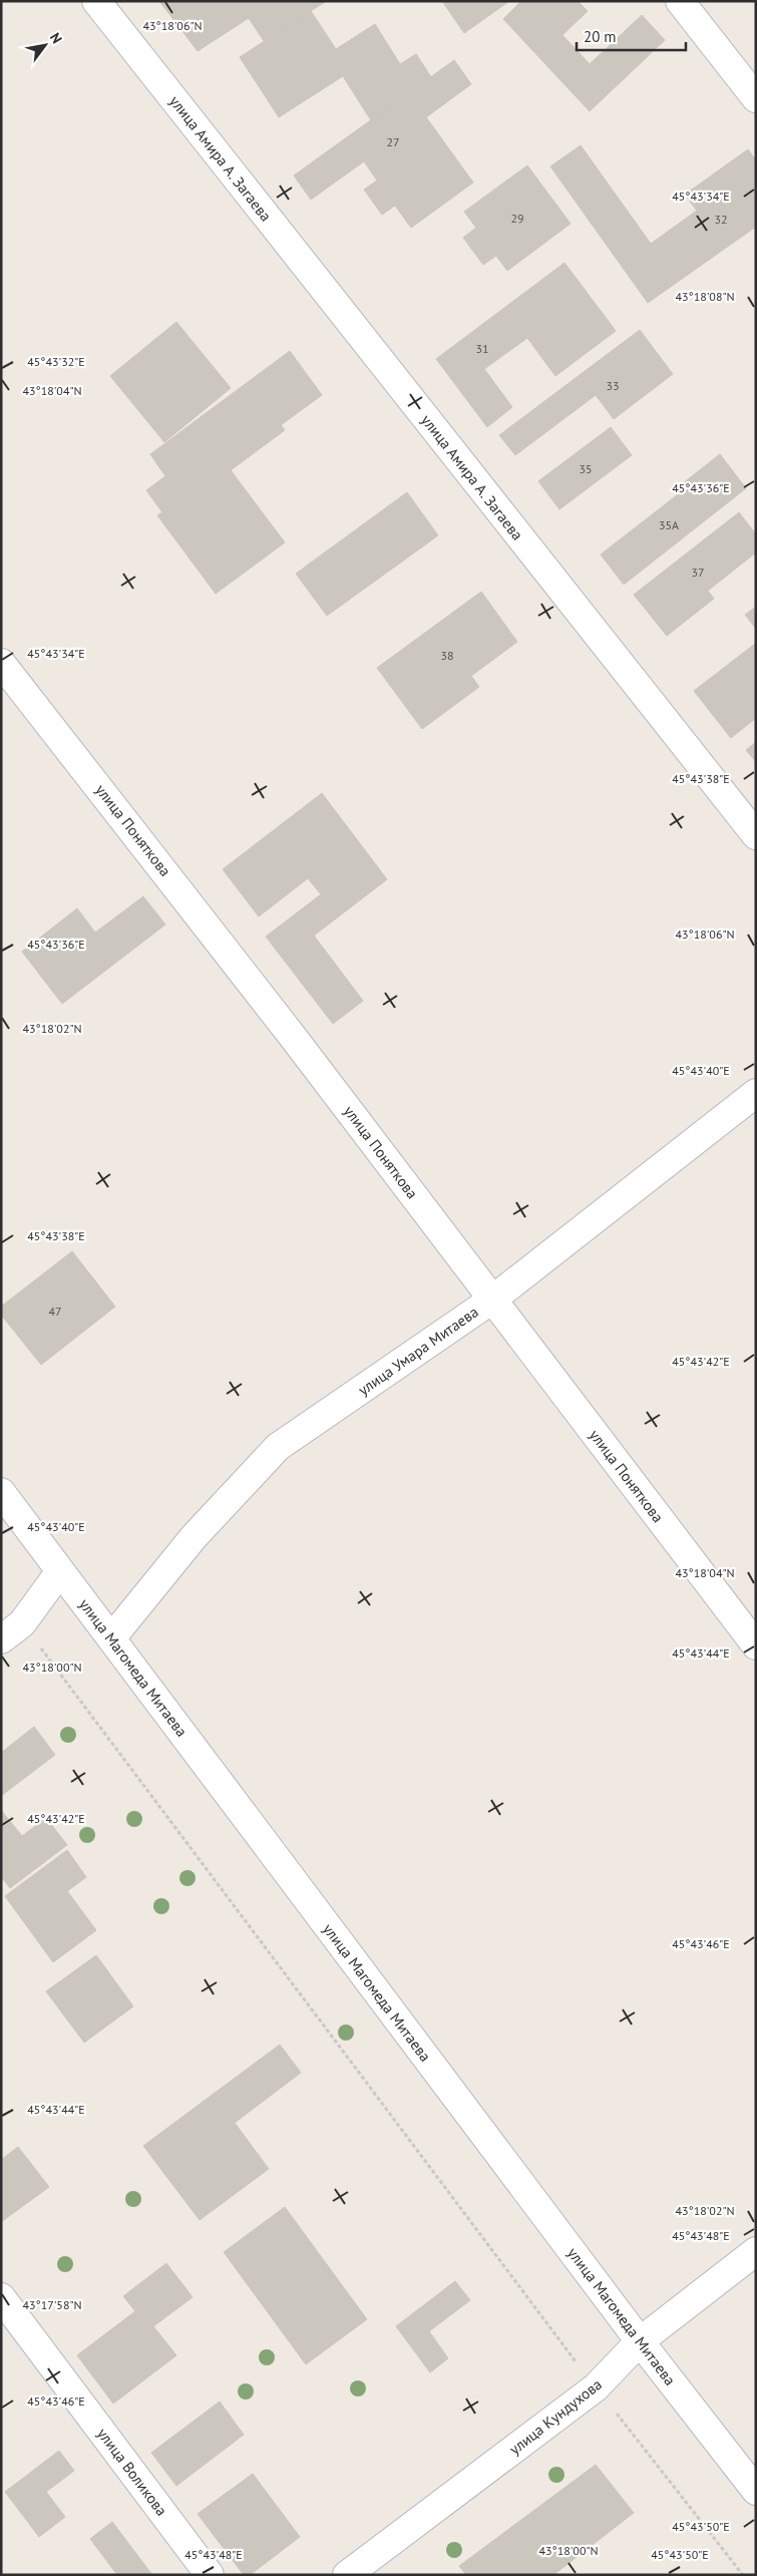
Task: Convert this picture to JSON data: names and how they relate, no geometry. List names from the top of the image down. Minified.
{"streets":{"street":["улица Амира А. Загаева","улица Поняткова","улица Умара Митаева","улица Магомеда Митаева","улица Кундухова","улица Воликова"]},"crossings":[["улица Поняткова","улица Умара Митаева"],["улица Умара Митаева","улица Магомеда Митаева"],["улица Магомеда Митаева","улица Кундухова"]],"house_numbers":["27","29","32","31","33","35","35А","37","38","47"],"scale_bar":"20 m","north":"top right","coordinates":["43°18'06\"N","45°43'34\"E","43°18'08\"N","45°43'32\"E","43°18'04\"N","45°43'36\"E","45°43'38\"E","43°18'02\"N","45°43'40\"E","45°43'42\"E","45°43'44\"E","43°18'00\"N","45°43'46\"E","45°43'48\"E","43°17'58\"N","45°43'50\"E"]}
